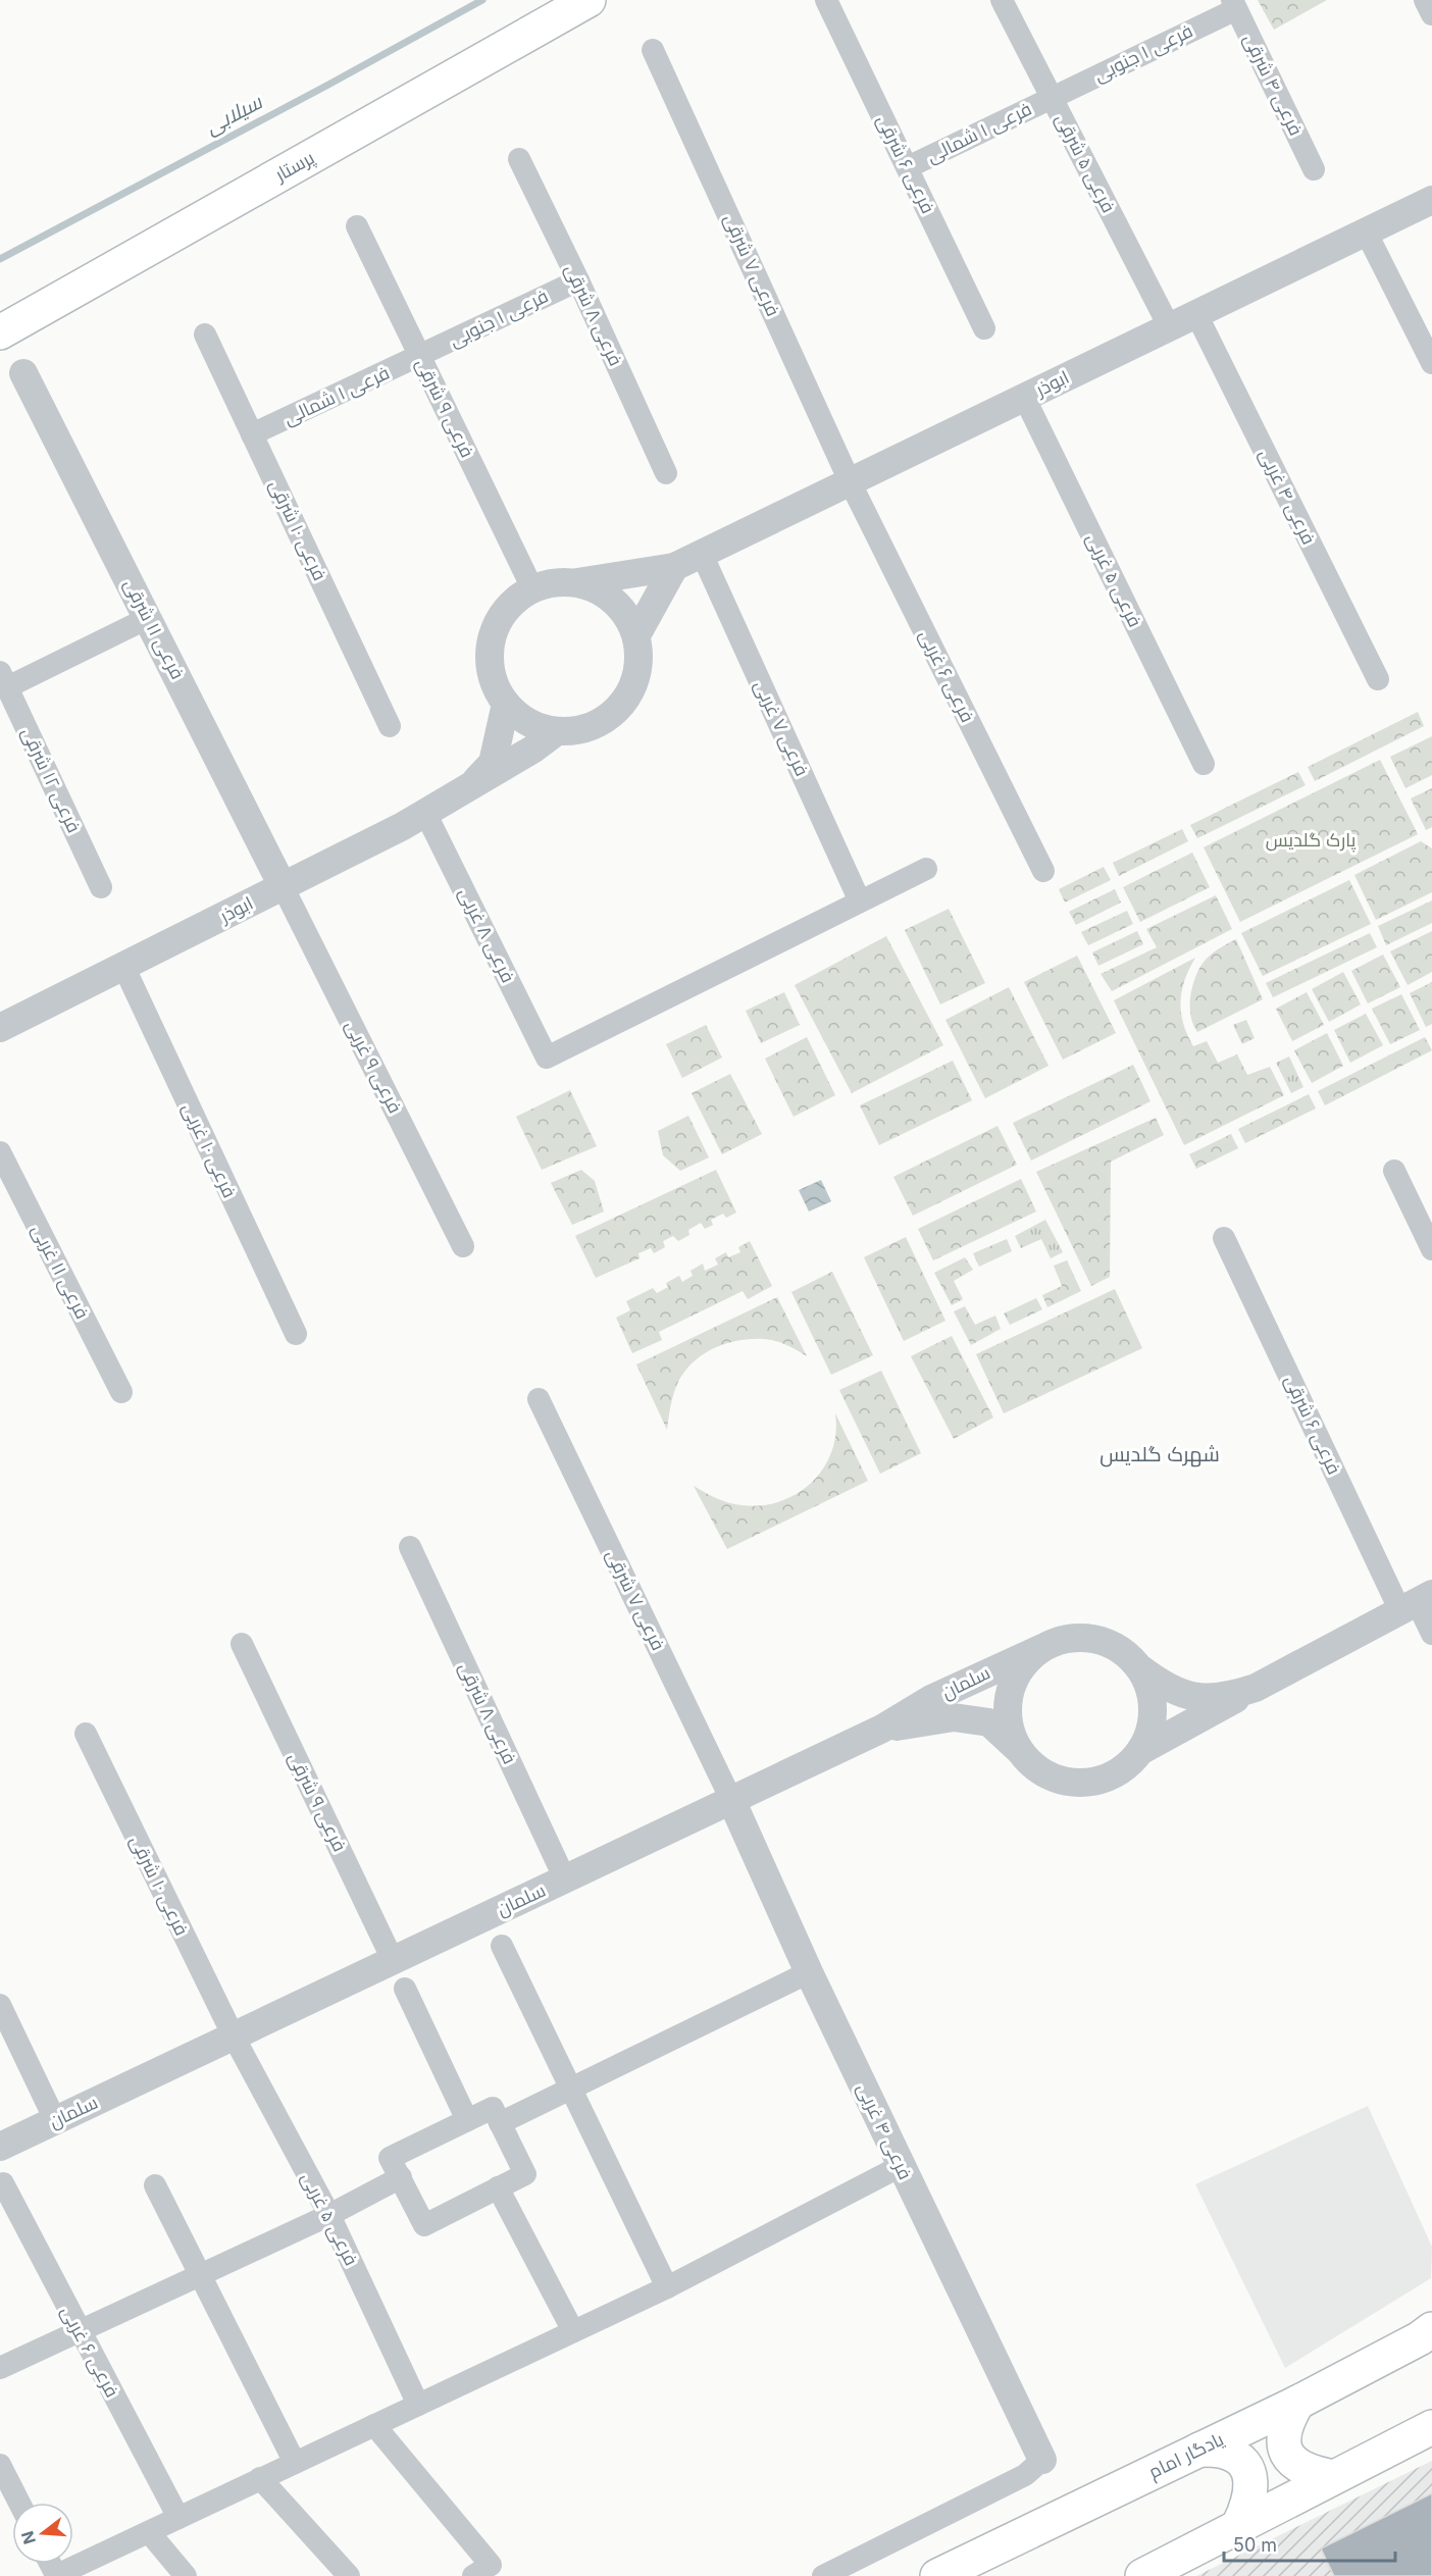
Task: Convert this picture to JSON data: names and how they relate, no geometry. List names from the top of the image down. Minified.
{"streets":{"main road":["پرستار","یادگار امام"],"street":["فرعی ۱ جنوبی","فرعی ۴ شرقی","فرعی ۱ شمالی","فرعی ۵ شرقی","فرعی ۶ شرقی","فرعی ۷ شرقی","فرعی ۸ شرقی","ابوذر","فرعی ۹ شرقی","فرعی ۴ غربی","فرعی ۱۰ شرقی","فرعی ۵ غربی","فرعی ۱۱ شرقی","فرعی ۶ غربی","فرعی ۷ غربی","فرعی ۱۲ شرقی","فرعی ۸ غربی","فرعی ۹ غربی","فرعی ۱۰ غربی","فرعی ۱۱ غربی","سلمان"]},"crossings":[["فرعی ۱ جنوبی","فرعی ۴ شرقی"],["فرعی ۱ جنوبی","فرعی ۱ شمالی"],["فرعی ۱ جنوبی","فرعی ۵ شرقی"],["فرعی ۱ جنوبی","فرعی ۸ شرقی"],["فرعی ۱ جنوبی","فرعی ۹ شرقی"],["فرعی ۱ شمالی","فرعی ۵ شرقی"],["فرعی ۱ شمالی","فرعی ۶ شرقی"],["فرعی ۱ شمالی","فرعی ۹ شرقی"],["فرعی ۱ شمالی","فرعی ۱۰ شرقی"],["فرعی ۵ شرقی","ابوذر"],["فرعی ۷ شرقی","ابوذر"],["فرعی ۷ شرقی","فرعی ۴ غربی"],["فرعی ۷ شرقی","فرعی ۶ غربی"],["فرعی ۷ شرقی","سلمان"],["فرعی ۸ شرقی","سلمان"],["ابوذر","فرعی ۹ شرقی"],["ابوذر","فرعی ۴ غربی"],["ابوذر","فرعی ۵ غربی"],["ابوذر","فرعی ۱۱ شرقی"],["ابوذر","فرعی ۶ غربی"],["ابوذر","فرعی ۷ غربی"],["ابوذر","فرعی ۸ غربی"],["ابوذر","فرعی ۹ غربی"],["ابوذر","فرعی ۱۰ غربی"],["فرعی ۹ شرقی","سلمان"],["فرعی ۴ غربی","سلمان"],["فرعی ۱۰ شرقی","فرعی ۵ غربی"],["فرعی ۱۰ شرقی","سلمان"],["فرعی ۵ غربی","سلمان"],["فرعی ۱۱ شرقی","فرعی ۹ غربی"],["فرعی ۷ غربی","فرعی ۸ غربی"]],"districts":["شهرک گلدیس"],"water":["سیلابی"],"parks":["پارک گلدیس"],"scale_bar":"50 m","north":"left"}
